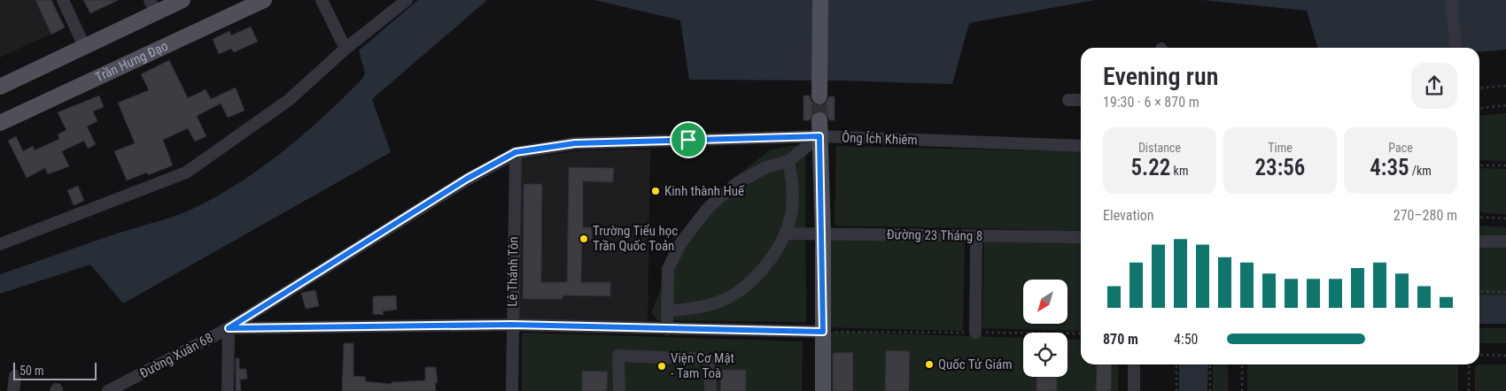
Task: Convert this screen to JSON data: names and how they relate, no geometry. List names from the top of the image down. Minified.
{"streets":{"main road":["Trần Hưng Đạo"],"street":["Ông Ích Khiêm","Đường 23 Tháng 8","Lê Thánh Tôn","Đường Xuân 68"]},"crossings":[["Ông Ích Khiêm","Lê Thánh Tôn"],["Ông Ích Khiêm","Đường Xuân 68"],["Lê Thánh Tôn","Đường Xuân 68"]],"places":["Kinh thành Huế","Trường Tiểu học Trần Quốc Toản","Quốc Tử Giám","Viện Cơ Mật - Tam Toà"],"scale_bar":"50 m","north":"bottom left","page":{"heading":["Evening run","19:30 · 6 × 870 m"],"stats":[["Distance","5.22 km"],["Time","23:56"],["Pace","4:35 /km"]],"chart":["Elevation","270–280 m"],"list":[{"name":"870 m","note":"4:50"}],"scale":"50 m"}}
